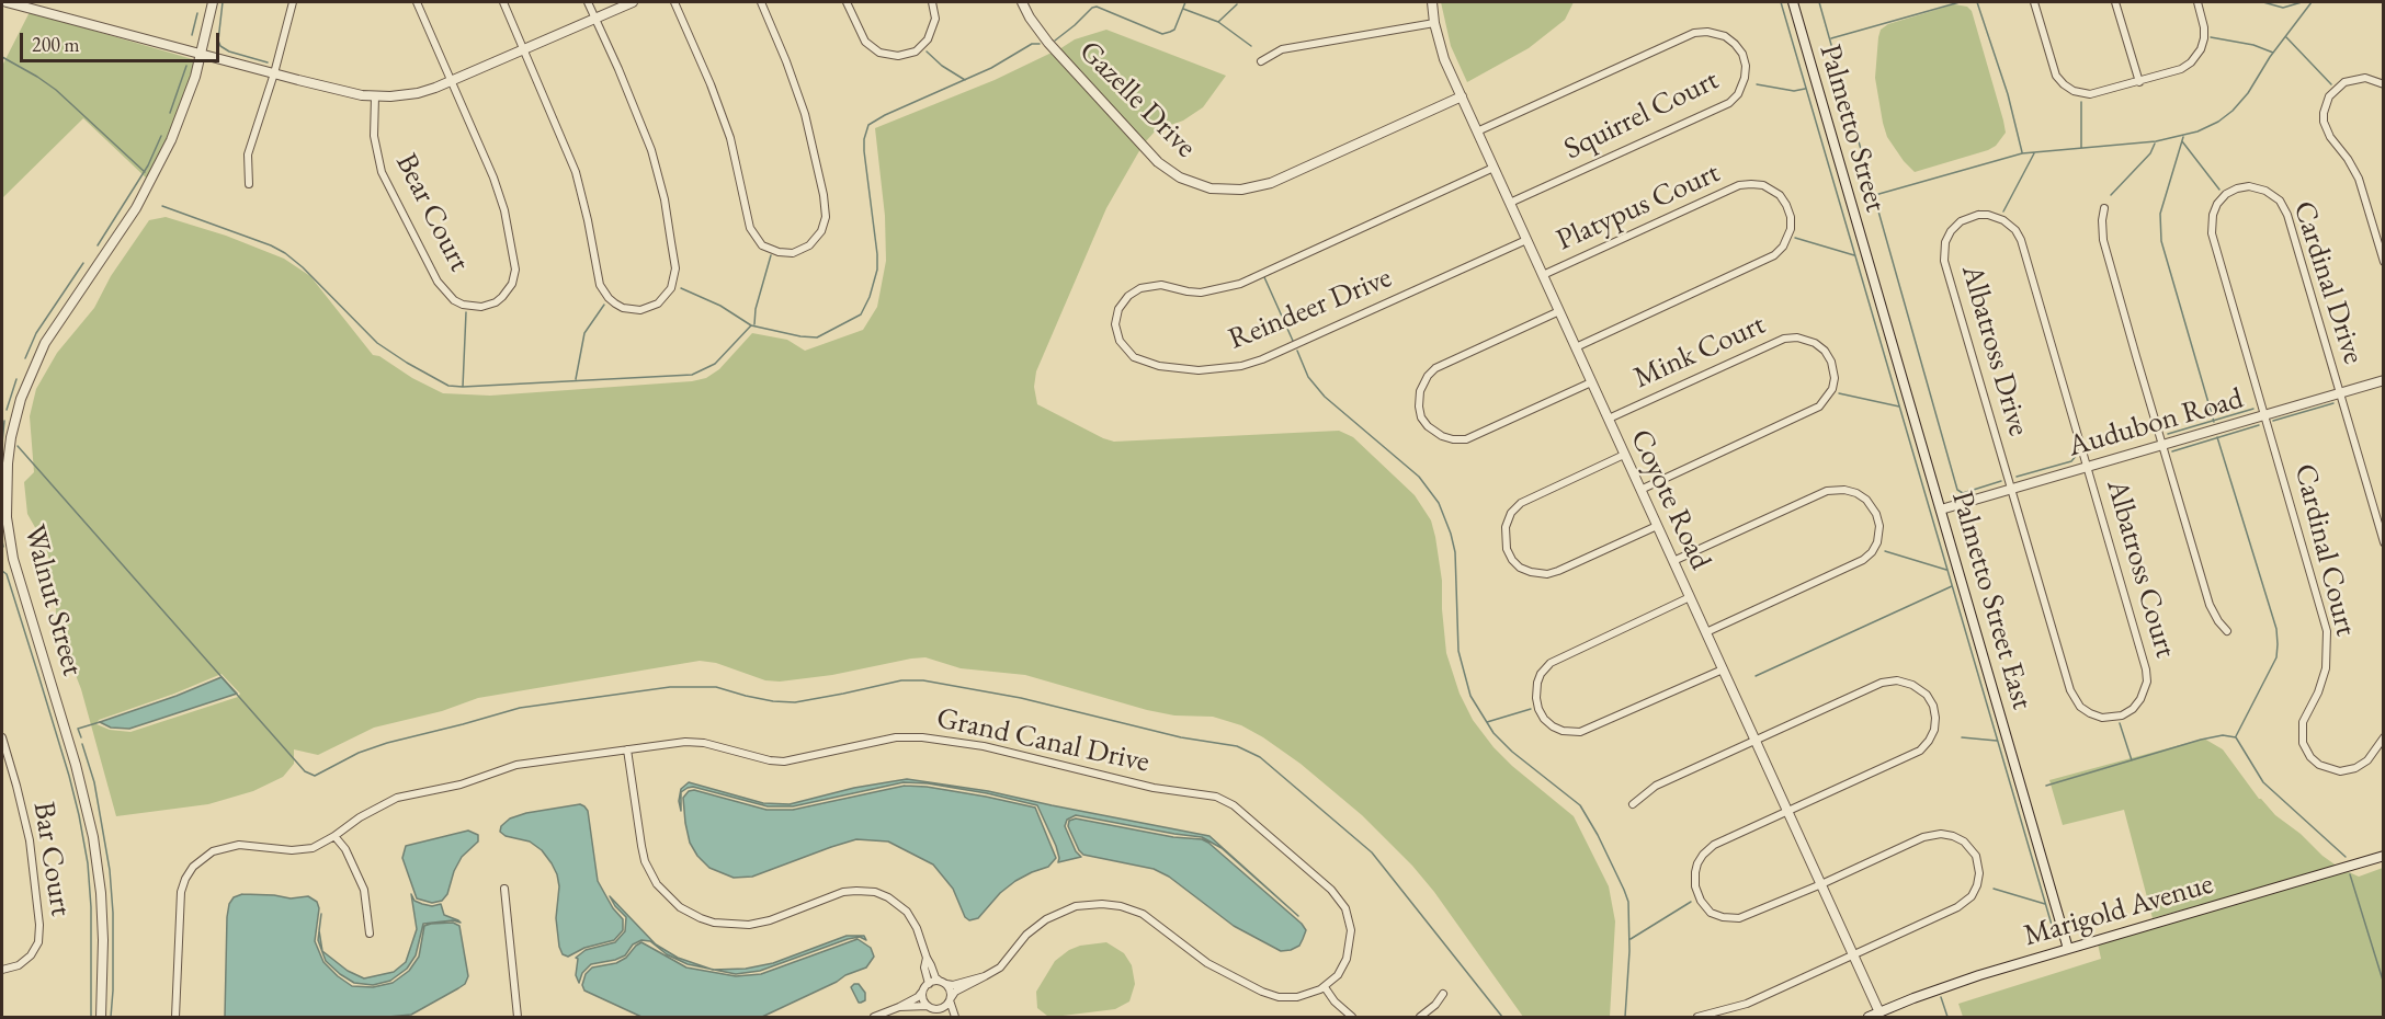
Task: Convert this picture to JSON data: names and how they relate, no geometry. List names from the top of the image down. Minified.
{"streets":{"main road":["Palmetto Street","Palmetto Street East","Marigold Avenue"],"street":["Gazelle Drive","Squirrel Court","Platypus Court","Bear Court","Cardinal Drive","Reindeer Drive","Albatross Drive","Mink Court","Audubon Road","Coyote Road","Cardinal Court","Albatross Court","Walnut Street","Grand Canal Drive","Bar Court"]},"crossings":[["Gazelle Drive","Coyote Road"],["Squirrel Court","Coyote Road"],["Palmetto Street","Palmetto Street East"],["Platypus Court","Coyote Road"],["Cardinal Drive","Audubon Road"],["Cardinal Drive","Cardinal Court"],["Reindeer Drive","Coyote Road"],["Albatross Drive","Audubon Road"],["Albatross Drive","Albatross Court"],["Mink Court","Coyote Road"],["Audubon Road","Cardinal Court"],["Audubon Road","Albatross Court"],["Audubon Road","Palmetto Street East"],["Coyote Road","Marigold Avenue"],["Palmetto Street East","Marigold Avenue"]],"scale_bar":"200 m"}
